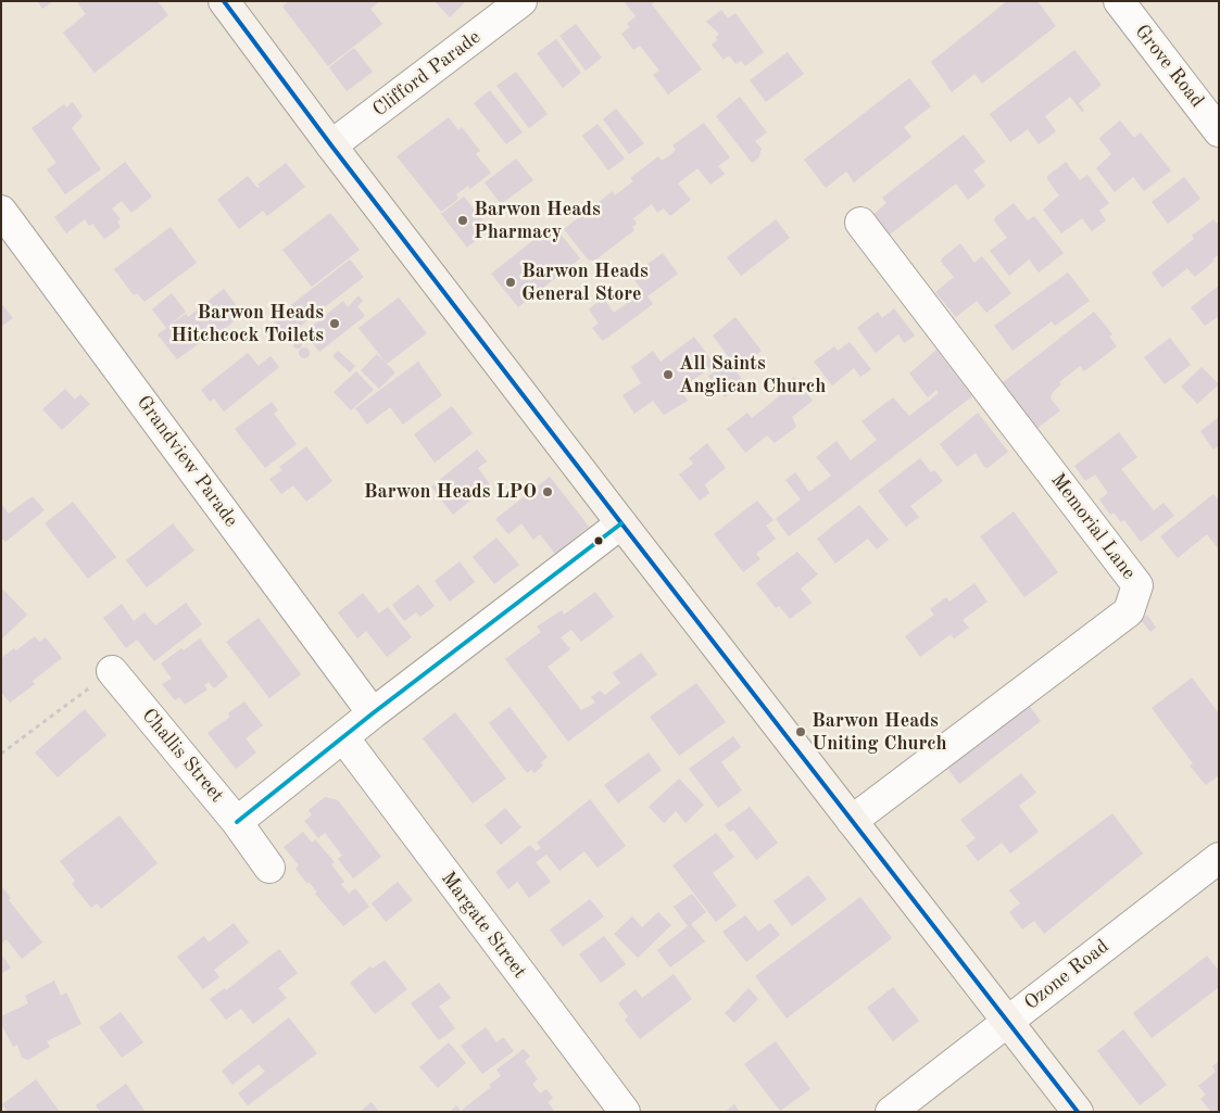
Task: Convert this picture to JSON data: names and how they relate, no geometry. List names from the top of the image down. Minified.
{"streets":{"street":["Grove Road","Clifford Parade","Grandview Parade","Memorial Lane","Challis Street","Margate Street","Ozone Road"]},"places":["Barwon Heads Pharmacy","Barwon Heads General Store","Barwon Heads Hitchcock Toilets","All Saints Anglican Church","Barwon Heads LPO","Barwon Heads Uniting Church"]}
